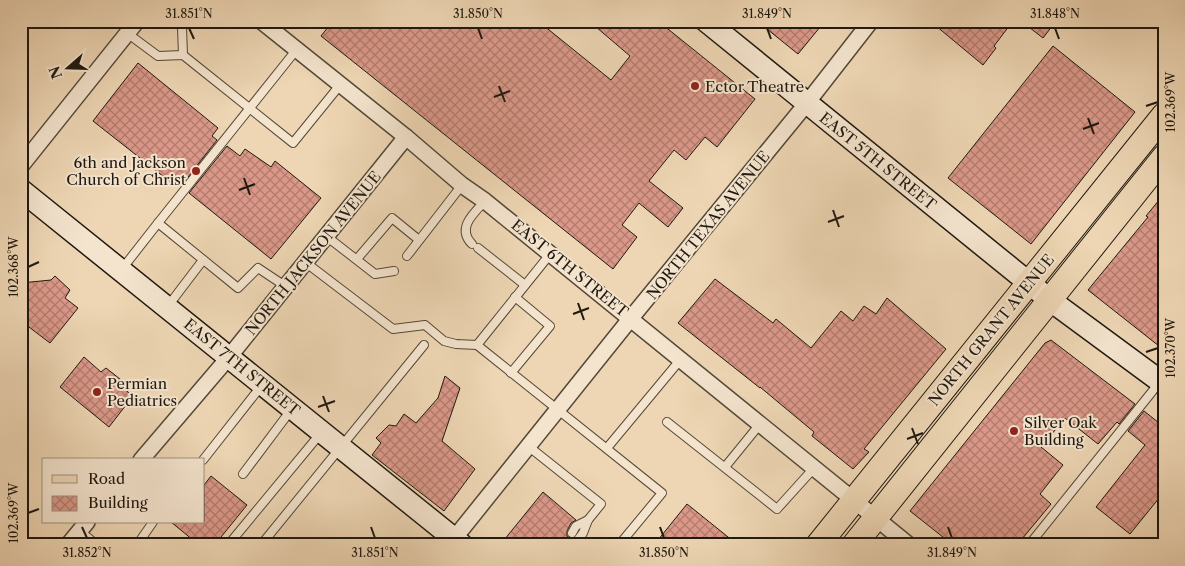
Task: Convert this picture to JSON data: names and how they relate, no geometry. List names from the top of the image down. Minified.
{"streets":{"main road":["NORTH GRANT AVENUE"],"street":["EAST 5TH STREET","NORTH TEXAS AVENUE","NORTH JACKSON AVENUE","EAST 6TH STREET","EAST 7TH STREET"]},"crossings":[["EAST 5TH STREET","NORTH TEXAS AVENUE"],["EAST 5TH STREET","NORTH GRANT AVENUE"],["NORTH TEXAS AVENUE","EAST 6TH STREET"],["NORTH TEXAS AVENUE","EAST 7TH STREET"],["NORTH JACKSON AVENUE","EAST 6TH STREET"],["NORTH JACKSON AVENUE","EAST 7TH STREET"],["EAST 6TH STREET","NORTH GRANT AVENUE"]],"places":["Ector Theatre","6th and Jackson Church of Christ","Permian Pediatrics","Silver Oak Building"],"legend":["Road","Building"],"north":"left","coordinates":["31.851°N","31.850°N","31.849°N","31.848°N","102.369°W","102.368°W","102.370°W","31.852°N"]}
